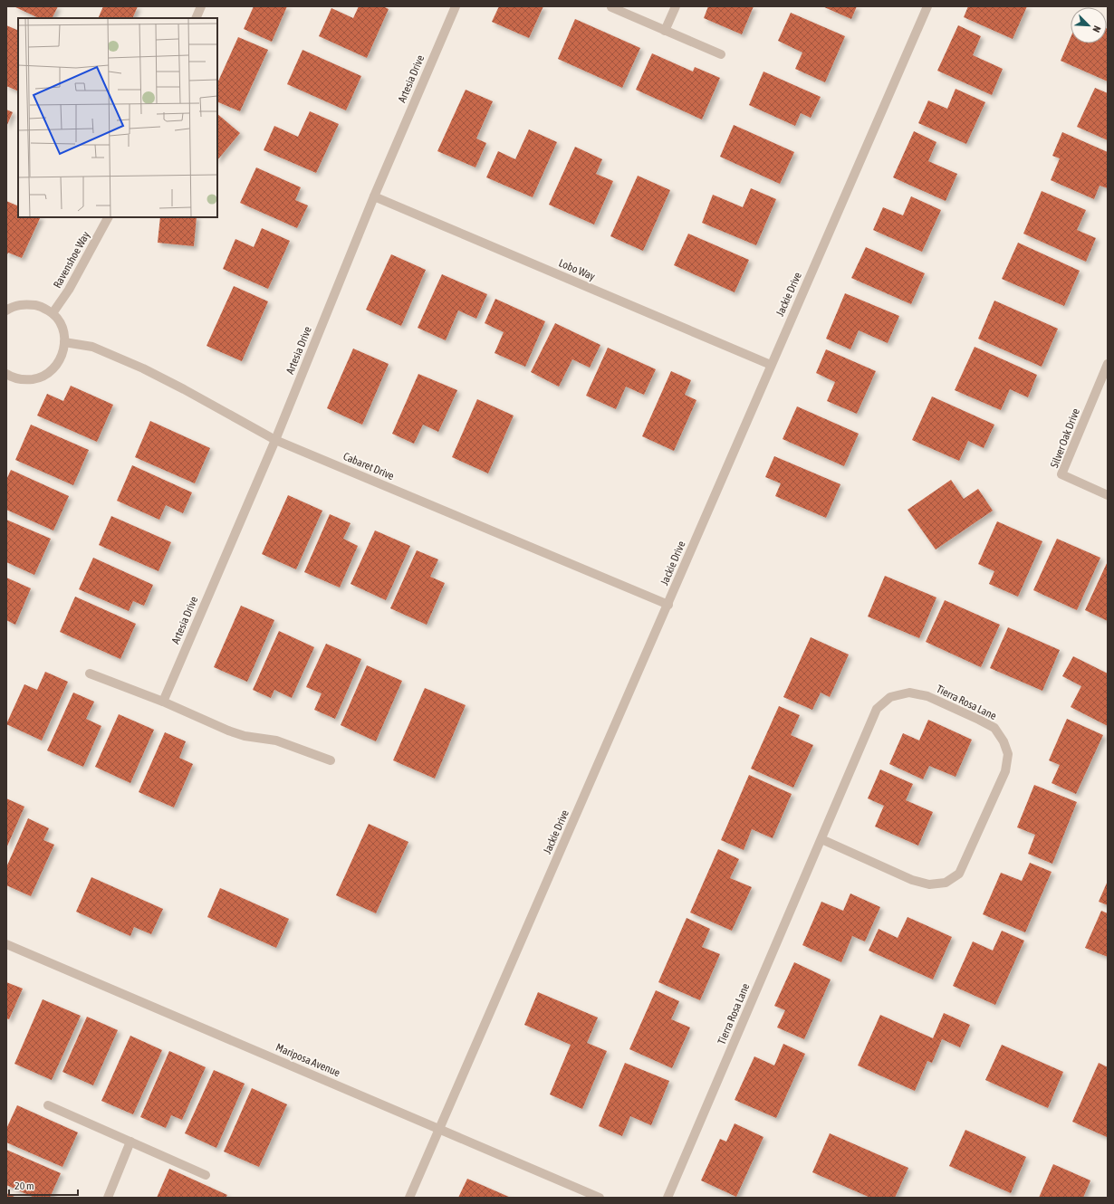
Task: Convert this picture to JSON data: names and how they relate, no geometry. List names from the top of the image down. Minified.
{"streets":{"street":["Artesia Drive","Ravenshoe Way","Lobo Way","Jackie Drive","Silver Oak Drive","Cabaret Drive","Tierra Rosa Lane","Mariposa Avenue"]},"crossings":[["Artesia Drive","Lobo Way"],["Artesia Drive","Cabaret Drive"],["Lobo Way","Jackie Drive"],["Jackie Drive","Cabaret Drive"],["Jackie Drive","Mariposa Avenue"]],"scale_bar":"20 m","north":"bottom right"}
